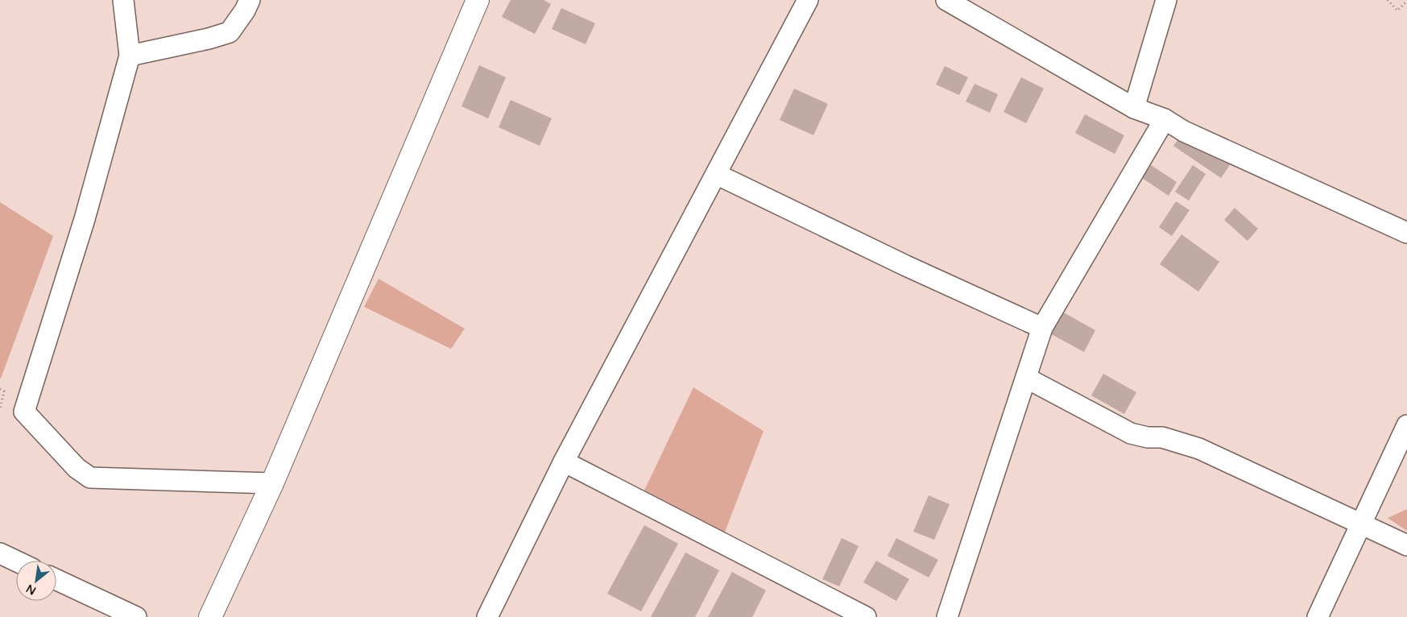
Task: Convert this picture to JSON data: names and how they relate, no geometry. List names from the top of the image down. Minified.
{"north":"bottom left"}
